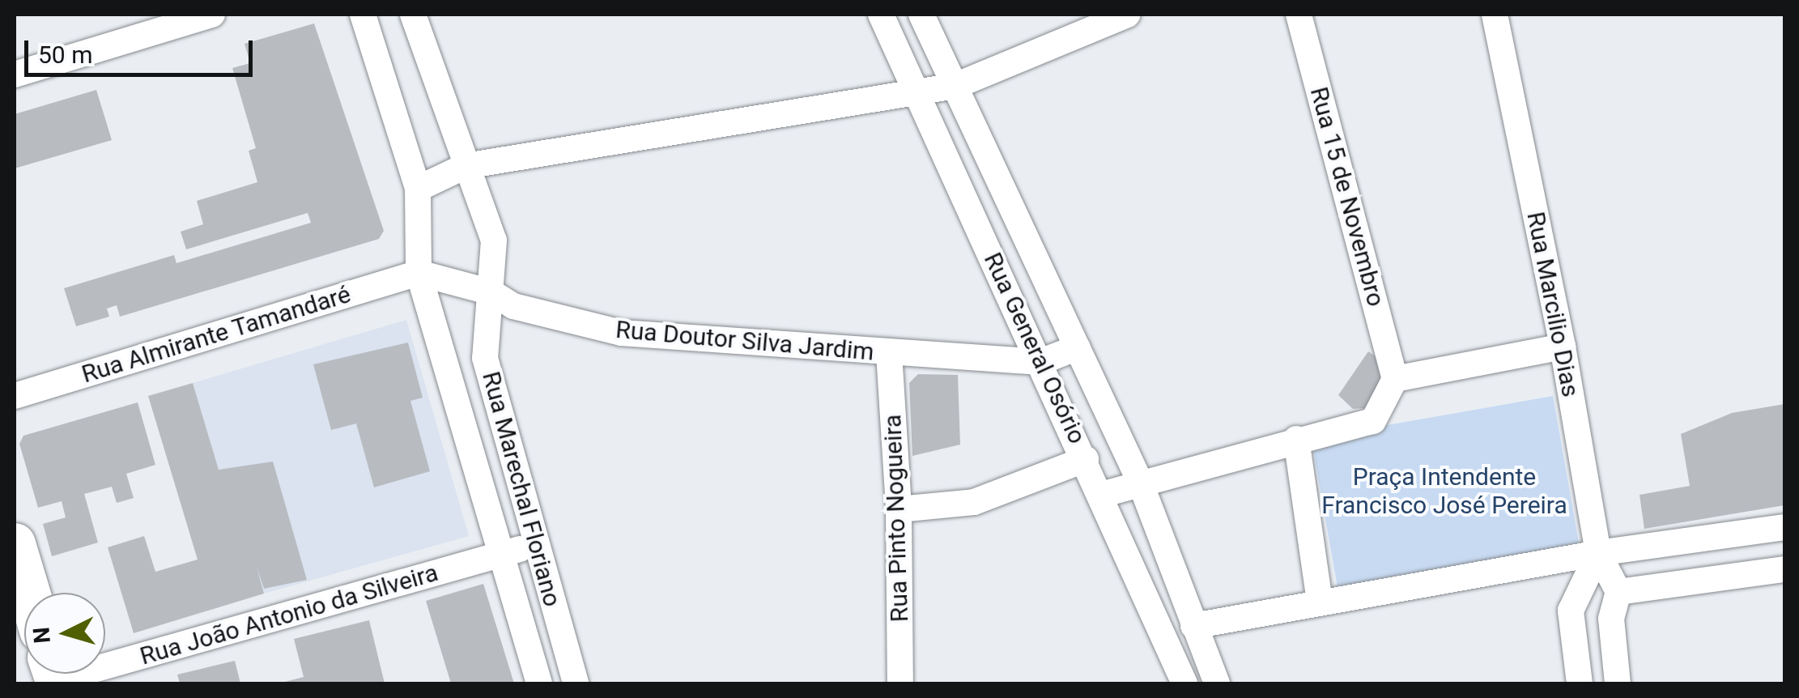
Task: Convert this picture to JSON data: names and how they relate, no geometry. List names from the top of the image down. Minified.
{"streets":{"street":["Rua 15 de Novembro","Rua Marcilio Dias","Rua Almirante Tamandaré","Rua Doutor Silva Jardim","Rua General Osório","Rua Marechal Floriano","Rua Pinto Nogueira","Rua João Antonio da Silveira"]},"crossings":[["Rua Almirante Tamandaré","Rua Doutor Silva Jardim"],["Rua Almirante Tamandaré","Rua Marechal Floriano"],["Rua Doutor Silva Jardim","Rua General Osório"],["Rua Doutor Silva Jardim","Rua Marechal Floriano"],["Rua Doutor Silva Jardim","Rua Pinto Nogueira"],["Rua Marechal Floriano","Rua João Antonio da Silveira"]],"parks":["Praça Intendente Francisco José Pereira"],"scale_bar":"50 m","north":"left"}
